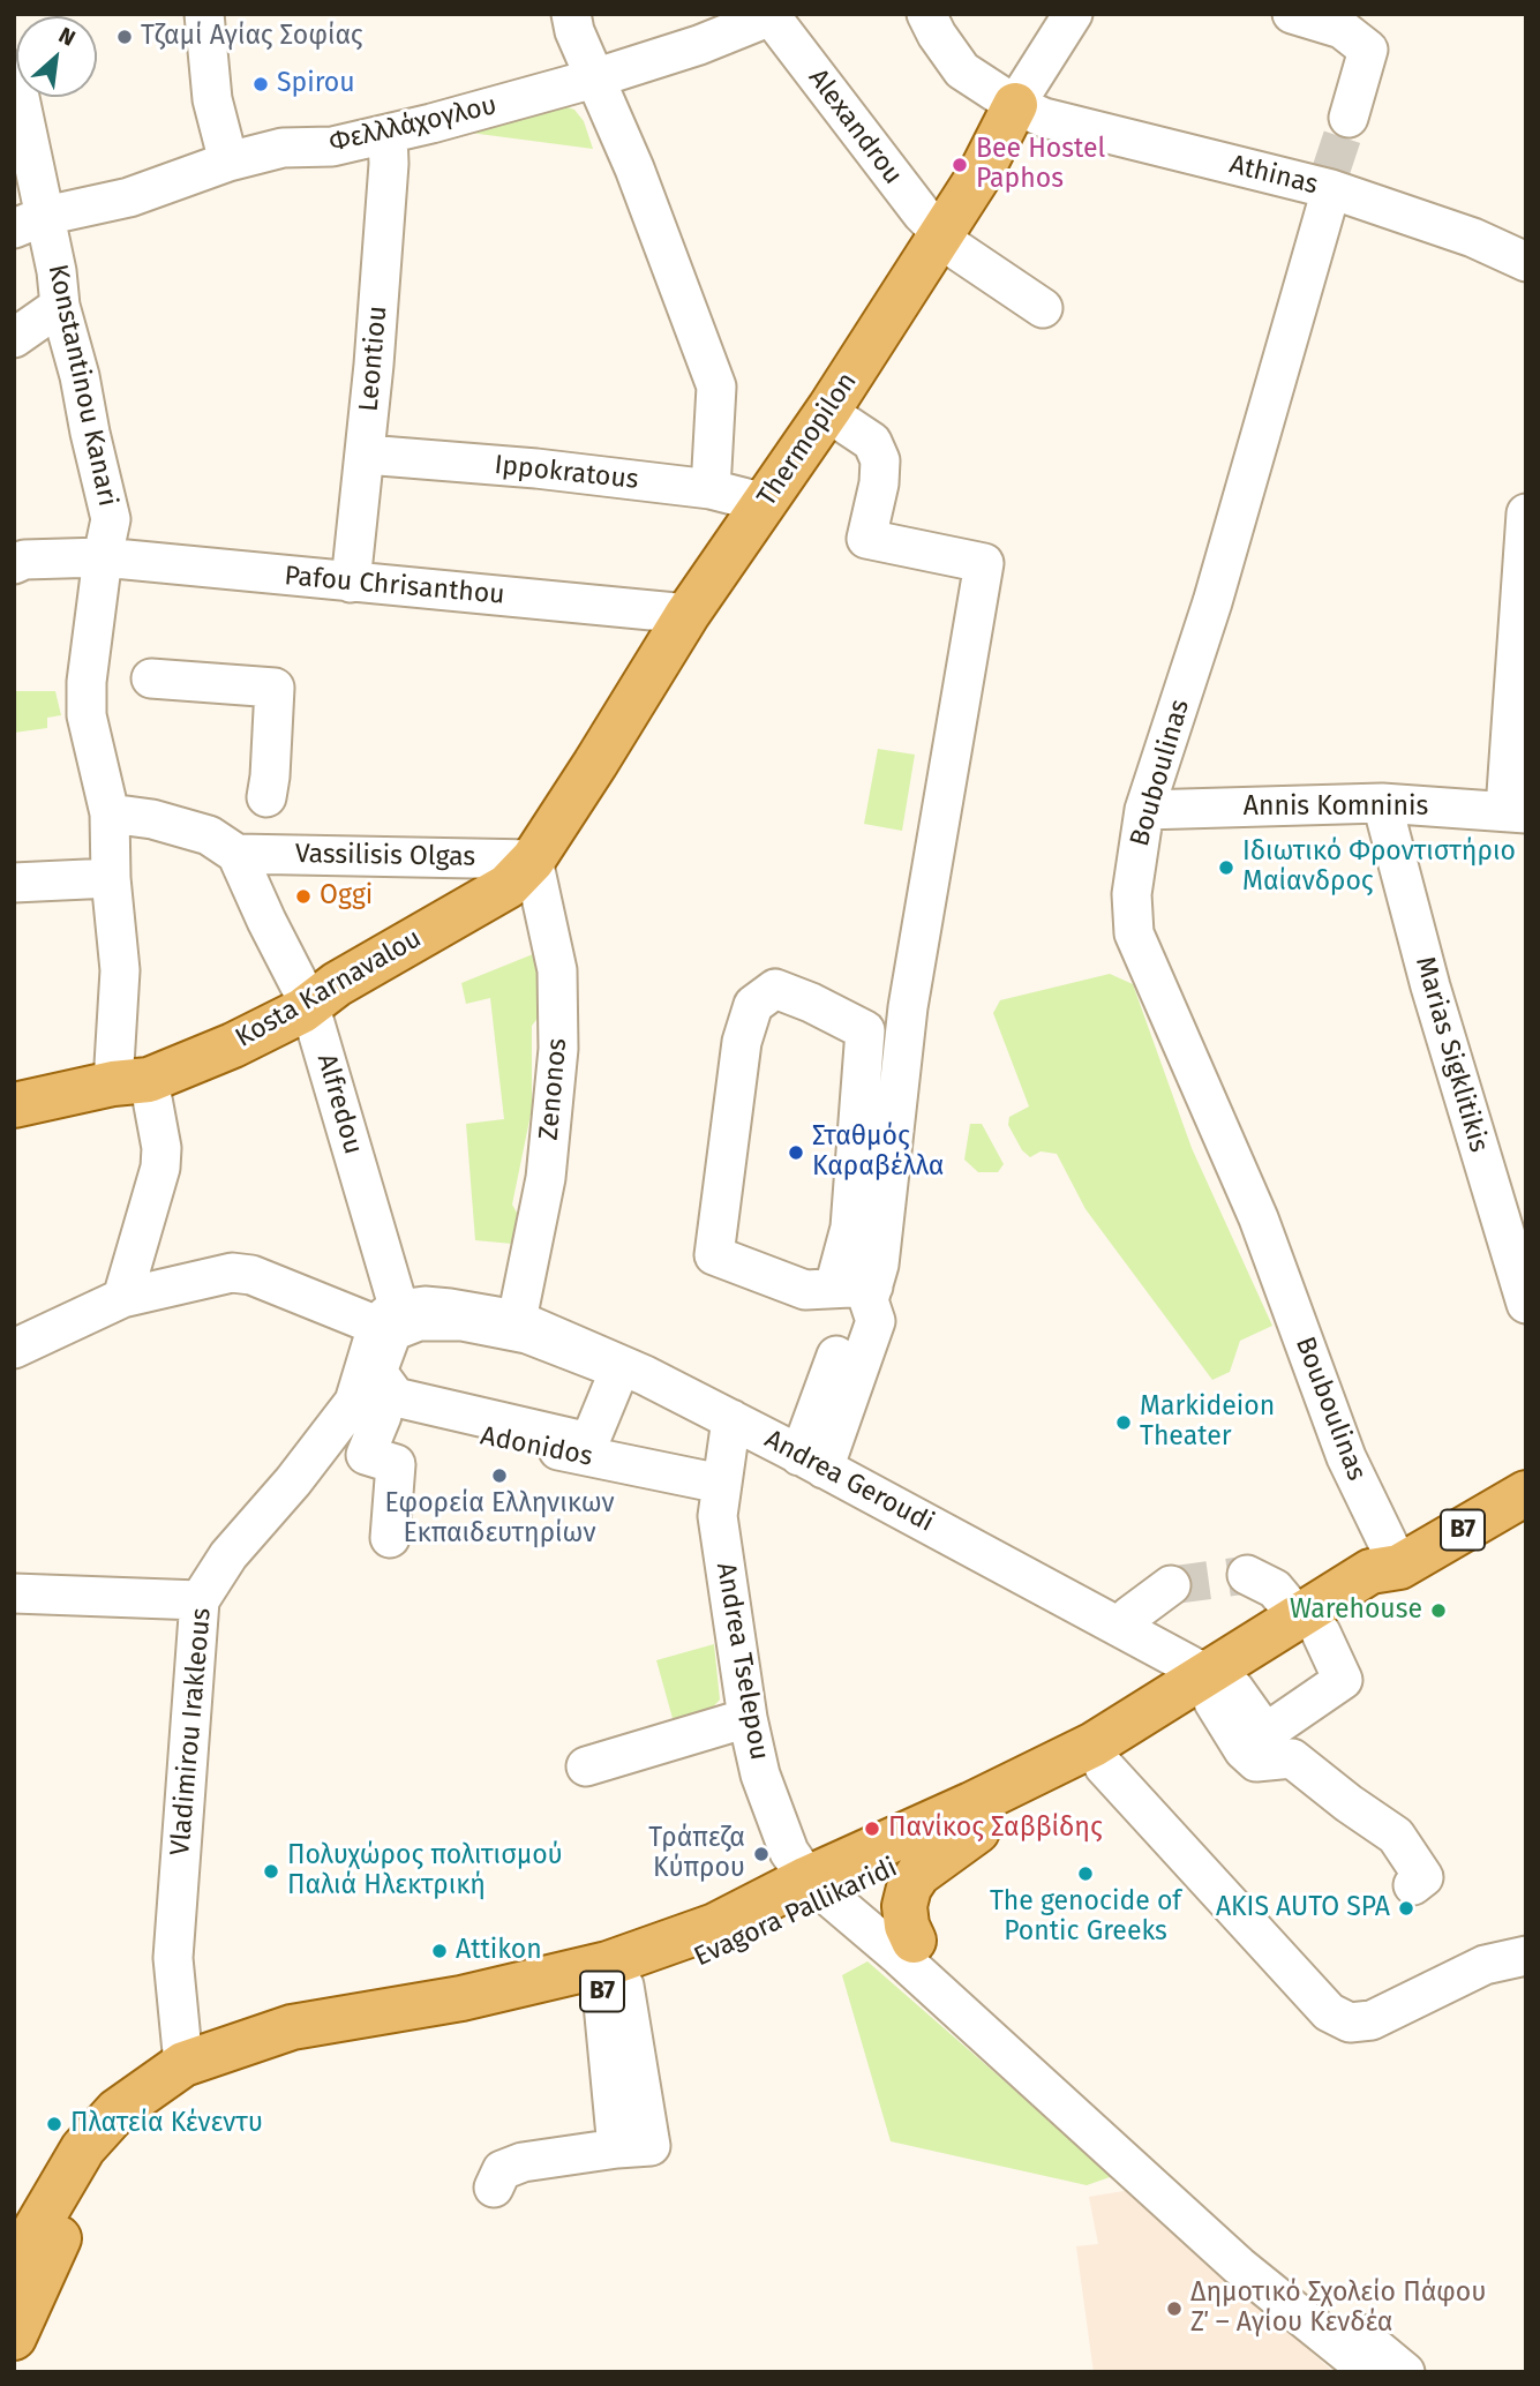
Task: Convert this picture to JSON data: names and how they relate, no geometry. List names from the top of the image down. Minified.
{"streets":{"main road":["Thermopilon","Kosta Karnavalou","B7","Evagora Pallikaridi"],"street":["Φελλλάχογλου","Alexandrou","Athinas","Leontiou","Konstantinou Kanari","Ippokratous","Pafou Chrisanthou","Bouboulinas","Annis Komninis","Vassilisis Olgas","Marias Sigklitikis","Zenonos","Alfredou","Adonidos","Andrea Geroudi","Andrea Tselepou","Vladimirou Irakleous"]},"crossings":[["Φελλλάχογλου","Alexandrou"],["Φελλλάχογλου","Leontiou"],["Φελλλάχογλου","Konstantinou Kanari"],["Alexandrou","Thermopilon"],["Athinas","Thermopilon"],["Athinas","Bouboulinas"],["Leontiou","Ippokratous"],["Leontiou","Pafou Chrisanthou"],["Konstantinou Kanari","Pafou Chrisanthou"],["Konstantinou Kanari","Kosta Karnavalou"],["Thermopilon","Ippokratous"],["Thermopilon","Pafou Chrisanthou"],["Thermopilon","Vassilisis Olgas"],["Thermopilon","Kosta Karnavalou"],["Thermopilon","Zenonos"],["Bouboulinas","Annis Komninis"],["Bouboulinas","Evagora Pallikaridi"],["Annis Komninis","Marias Sigklitikis"],["Vassilisis Olgas","Kosta Karnavalou"],["Vassilisis Olgas","Zenonos"],["Vassilisis Olgas","Alfredou"],["Kosta Karnavalou","Zenonos"],["Kosta Karnavalou","Alfredou"],["Zenonos","Andrea Geroudi"],["Alfredou","Andrea Geroudi"],["Adonidos","Andrea Tselepou"],["Adonidos","Vladimirou Irakleous"],["Andrea Geroudi","Andrea Tselepou"],["Andrea Geroudi","Evagora Pallikaridi"],["Andrea Tselepou","Evagora Pallikaridi"],["Vladimirou Irakleous","Evagora Pallikaridi"]],"places":["Τζαμί Αγίας Σοφίας","Spirou","Bee Hostel Paphos","Ιδιωτικό Φροντιστήριο Μαίανδρος","Oggi","Σταθμός Καραβέλλα","Markideion Theater","Εφορεία Ελληνικων Εκπαιδευτηρίων","Warehouse","Πανίκος Σαββίδης","Τράπεζα Κύπρου","Πολυχώρος πολιτισμού Παλιά Ηλεκτρική","The genocide of Pontic Greeks","AKIS AUTO SPA","Attikon","Πλατεία Κένεντυ","Δημοτικό Σχολείο Πάφου Ζ΄ – Αγίου Κενδέα"],"north":"top right"}
